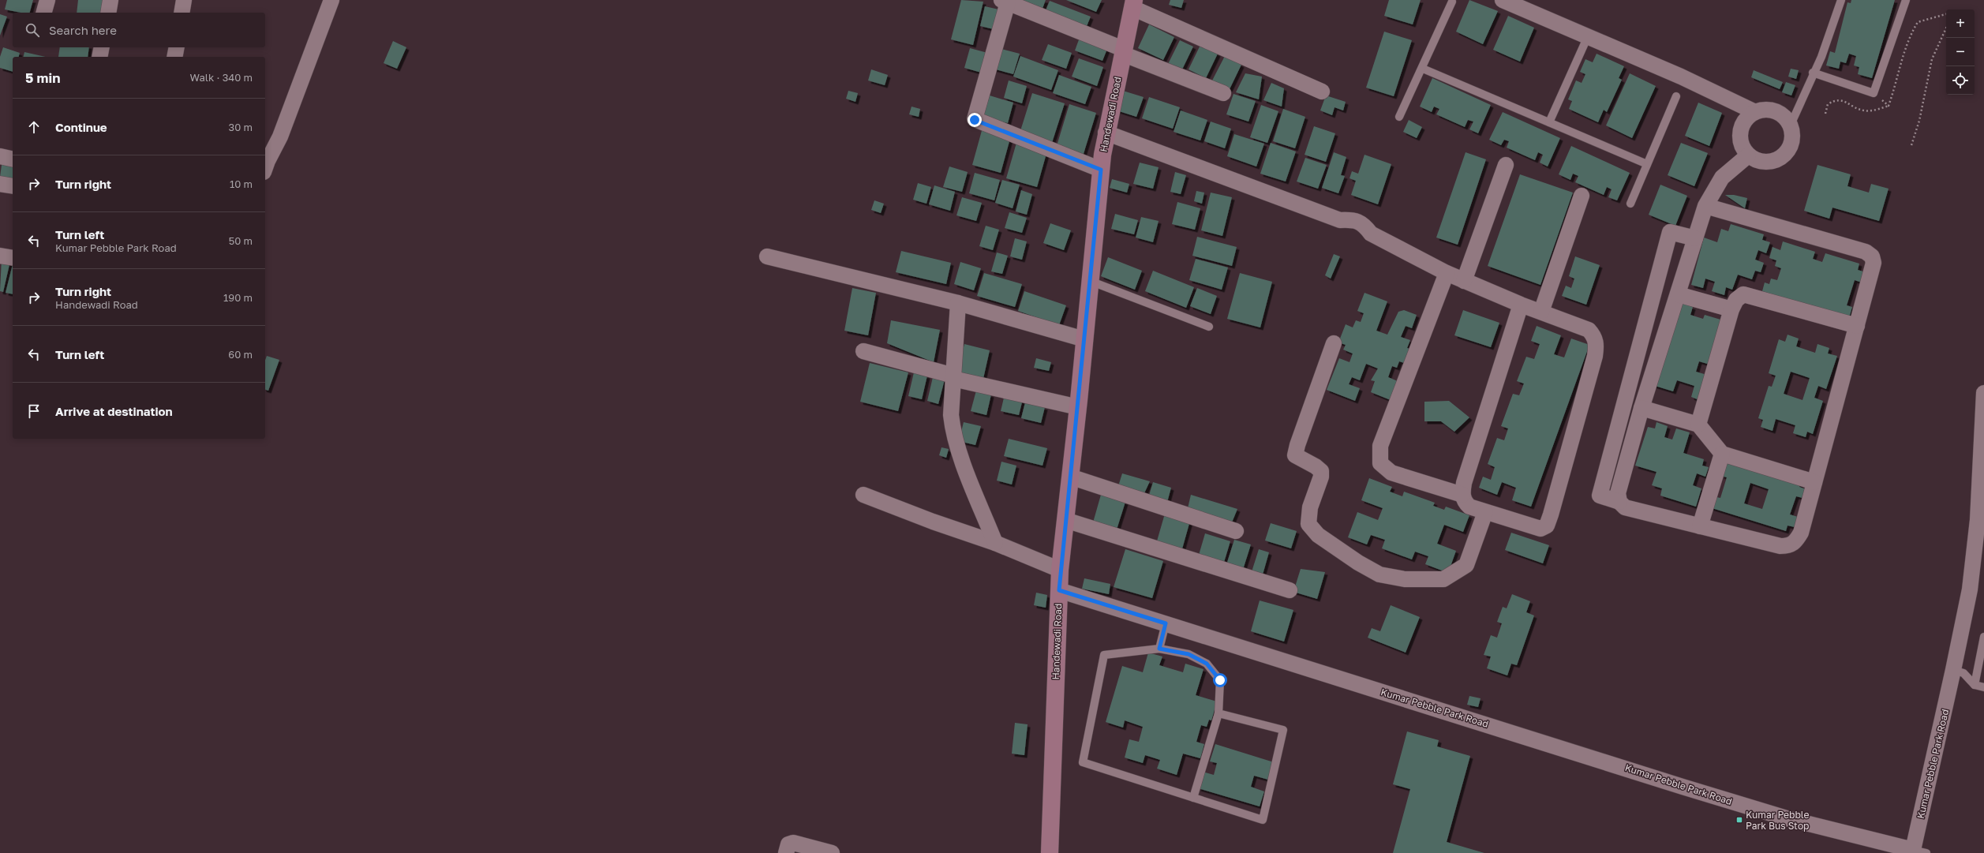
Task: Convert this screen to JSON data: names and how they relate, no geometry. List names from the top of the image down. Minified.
{"streets":{"main road":["Handewadi Road"],"street":["Kumar Pebble Park Road"]},"crossings":[["Handewadi Road","Kumar Pebble Park Road"]],"places":{"transit":["Kumar Pebble Park Bus Stop"]},"page":{"map_buttons":["+","−"],"search":"Search here","heading":["5 min","Walk · 340 m"],"list":[["Continue","30 m"],["Turn right","10 m"],["Turn left","Kumar Pebble Park Road","50 m"],["Turn right","Handewadi Road","190 m"],["Turn left","60 m"],"Arrive at destination"]}}
